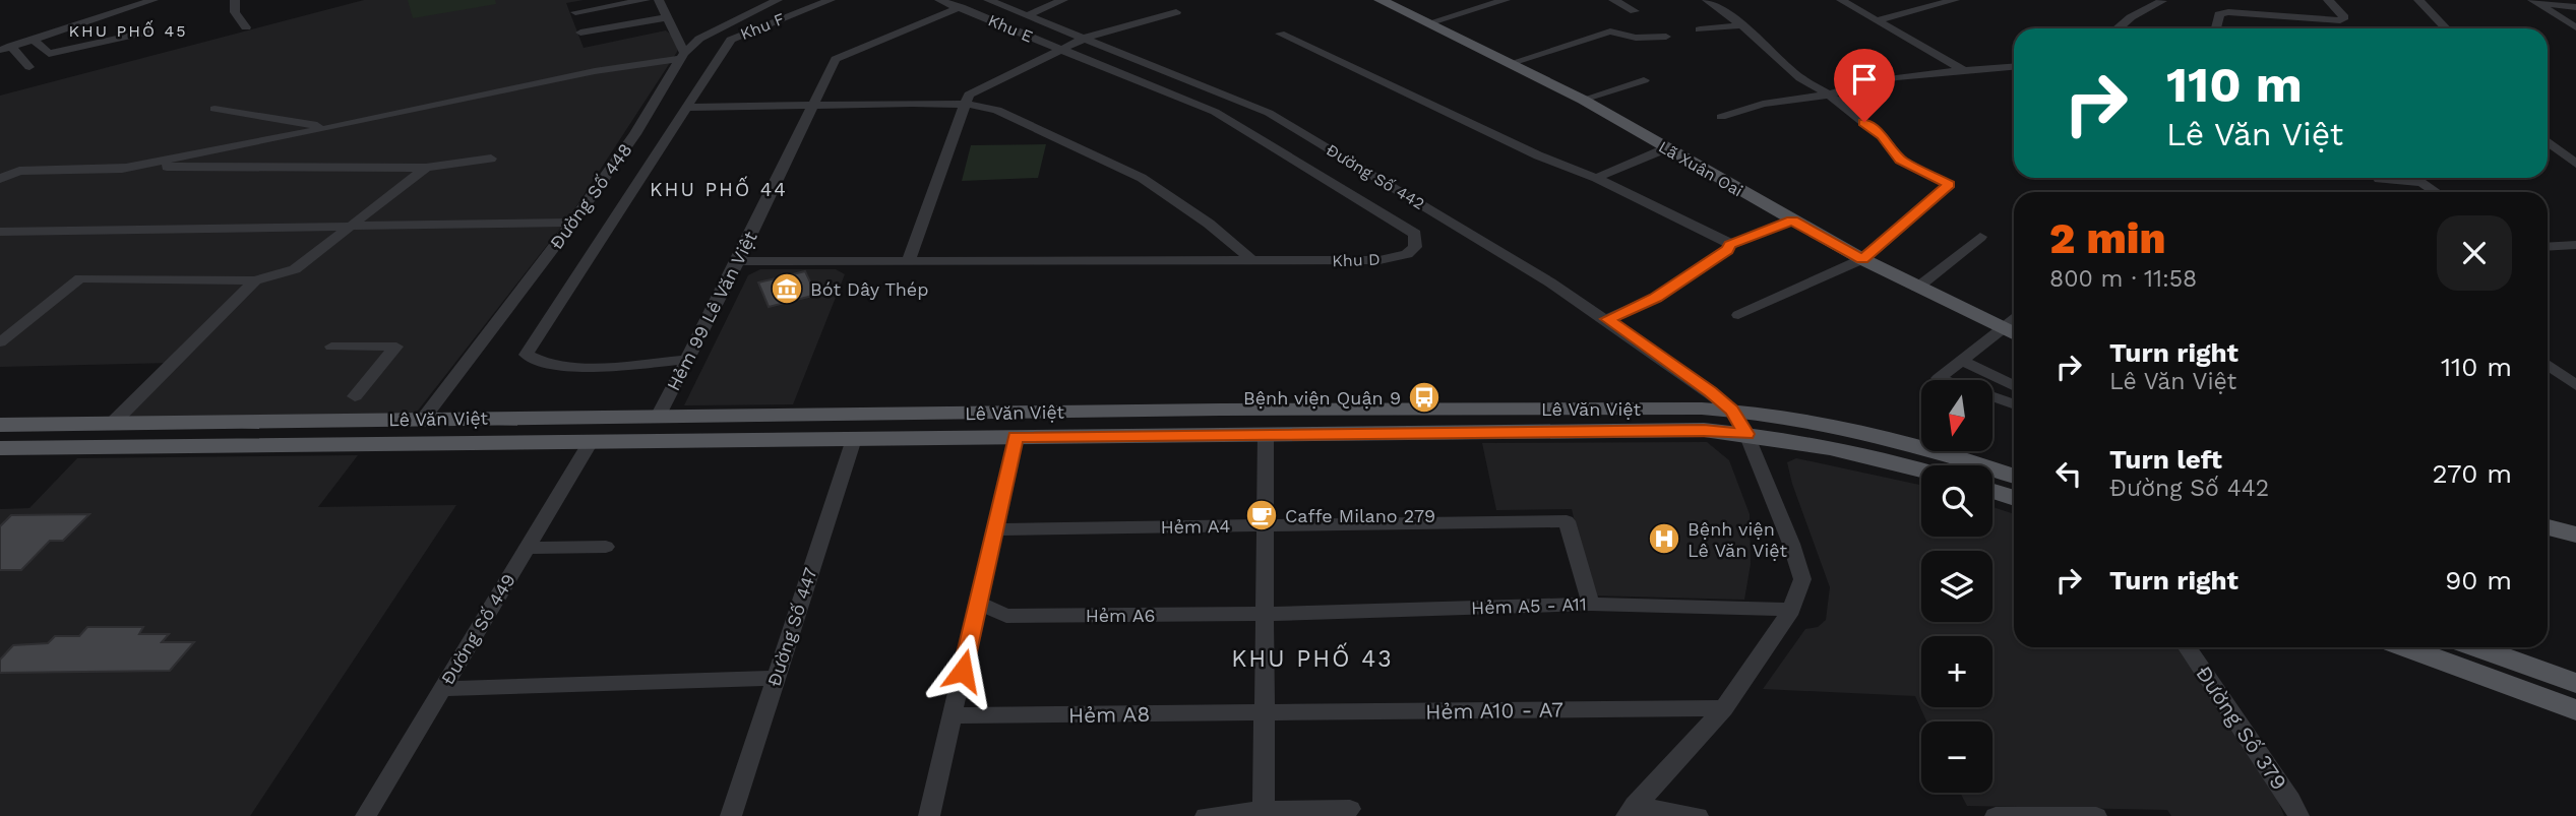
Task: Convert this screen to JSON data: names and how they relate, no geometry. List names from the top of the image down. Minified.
{"streets":{"main road":["Lã Xuân Oai","Lê Văn Việt"],"street":["Khu F","Khu E","Đường Số 442","Đường Số 448","Khu D","Hẻm 99 Lê Văn Việt","Hẻm A4","Hẻm A5 - A11","Hẻm A6","Đường Số 447","Đường Số 449","Hẻm A10 - A7","Hẻm A8","Đường Số 379"]},"crossings":[["Khu F","Hẻm 99 Lê Văn Việt"],["Khu E","Khu D"],["Khu E","Hẻm 99 Lê Văn Việt"],["Đường Số 442","Lê Văn Việt"],["Đường Số 448","Lê Văn Việt"],["Hẻm 99 Lê Văn Việt","Lê Văn Việt"],["Lê Văn Việt","Đường Số 447"],["Lê Văn Việt","Đường Số 449"],["Hẻm A4","Hẻm A5 - A11"],["Hẻm A5 - A11","Hẻm A6"],["Hẻm A10 - A7","Hẻm A8"]],"districts":["KHU PHỐ 45","KHU PHỐ 44","KHU PHỐ 43"],"places":{"museum":["Bót Dây Thép"],"bus stop":["Bệnh viện Quận 9"],"cafe":["Caffe Milano 279"],"hospital":["Bệnh viện Lê Văn Việt"]},"north":"bottom","page":{"turn":["110 m","Lê Văn Việt"],"heading":["2 min","800 m · 11:58"],"list":[{"name":"Turn right","note":"Lê Văn Việt","value":"110 m"},{"name":"Turn left","note":"Đường Số 442","value":"270 m"},{"name":"Turn right","value":"90 m"}],"map_buttons":["+","−"]}}
